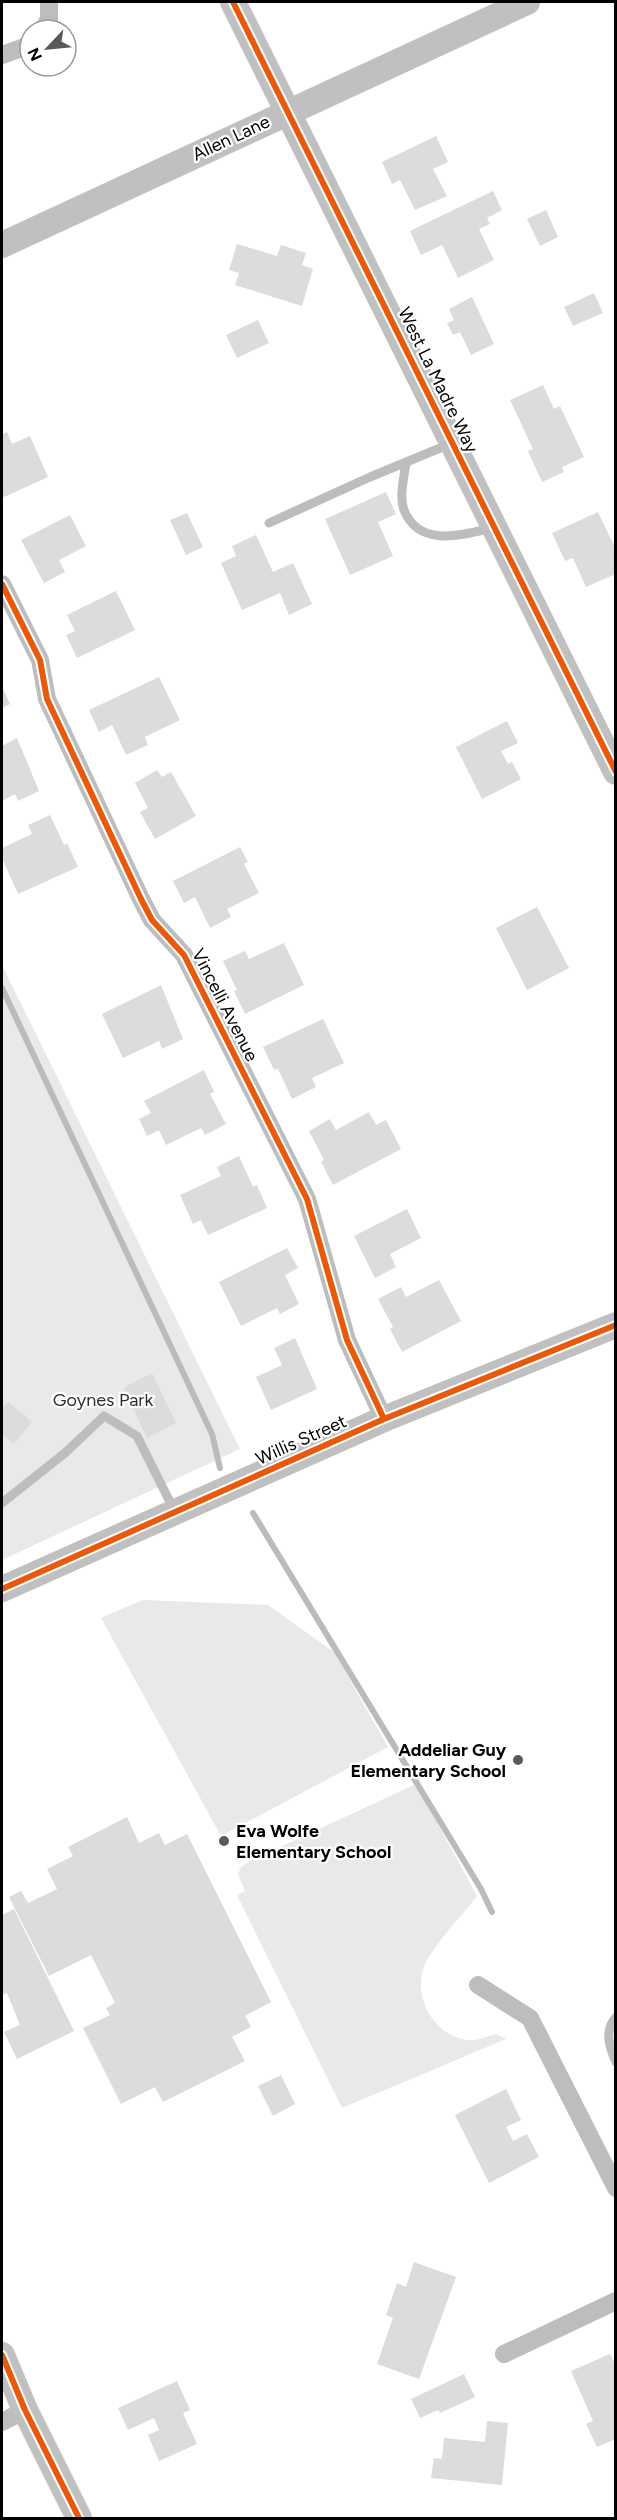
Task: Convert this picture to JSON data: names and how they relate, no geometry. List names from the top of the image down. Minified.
{"streets":{"street":["Allen Lane","West La Madre Way","Vincelli Avenue","Willis Street"]},"crossings":[["Allen Lane","West La Madre Way"],["Vincelli Avenue","Willis Street"]],"parks":["Goynes Park"],"places":["Addeliar Guy Elementary School","Eva Wolfe Elementary School"],"north":"bottom left"}
